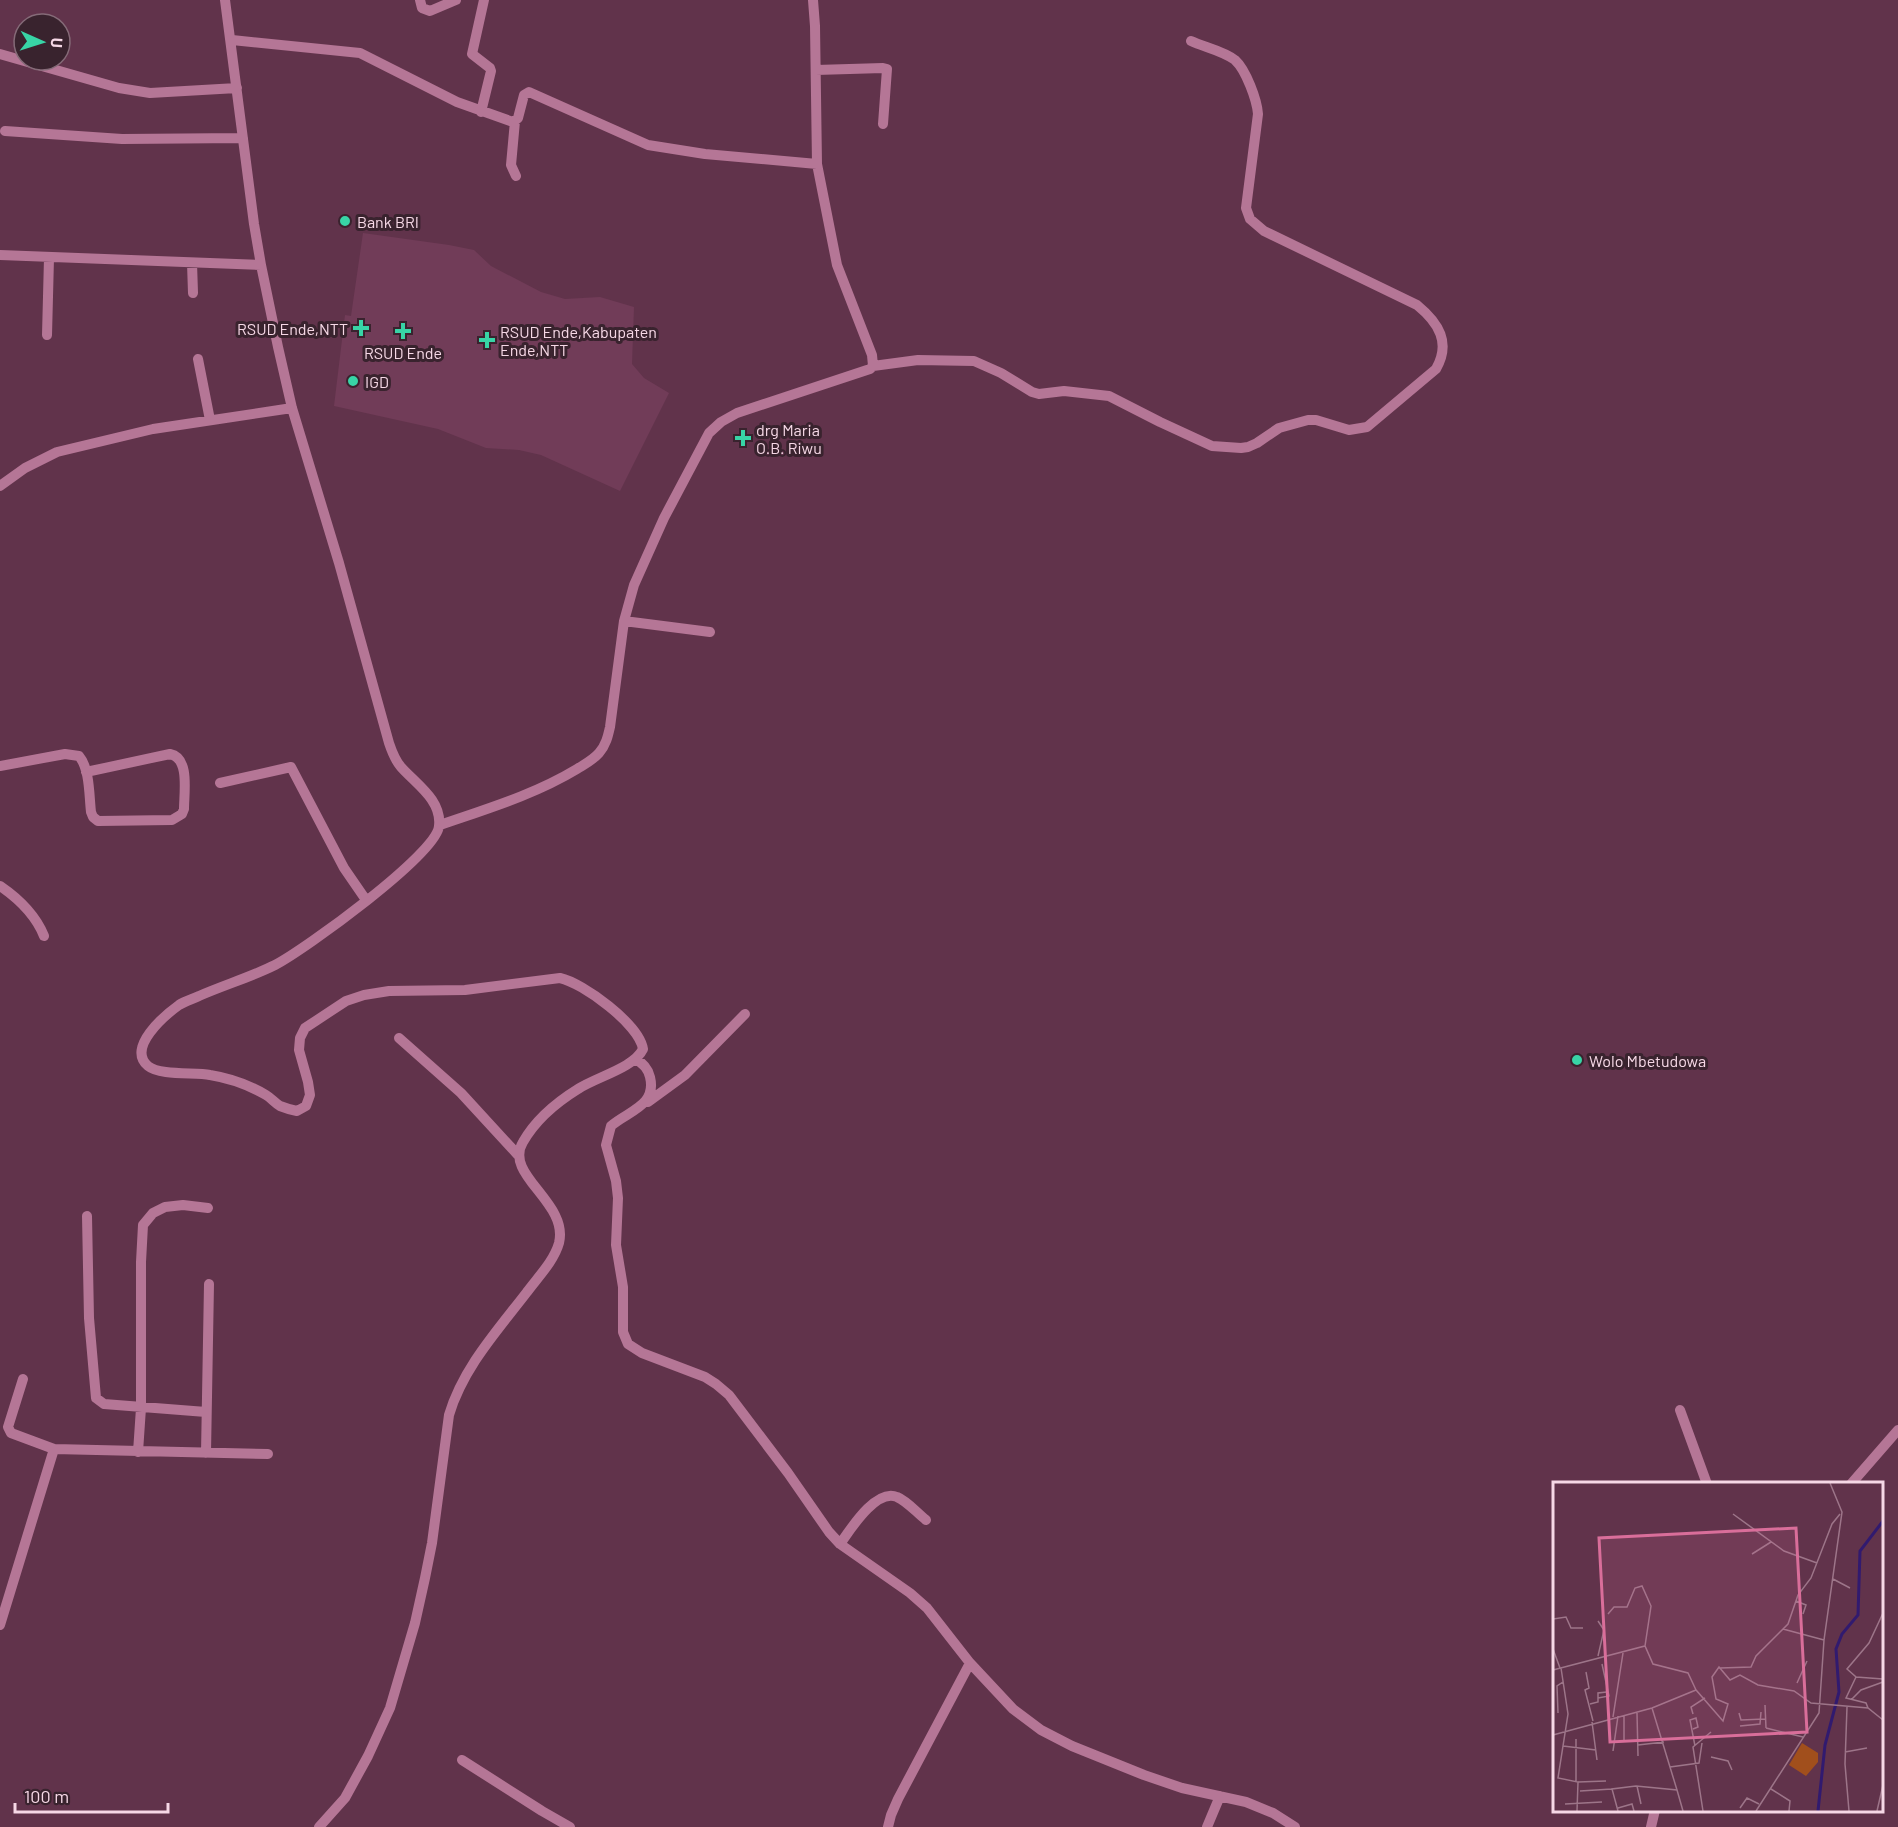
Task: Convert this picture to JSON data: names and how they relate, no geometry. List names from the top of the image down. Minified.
{"places":{"other":["Bank BRI","IGD","Wolo Mbetudowa"],"health":["RSUD Ende,NTT","RSUD Ende","RSUD Ende,Kabupaten Ende,NTT","drg Maria O.B. Riwu"]},"scale_bar":"100 m","north":"right"}
